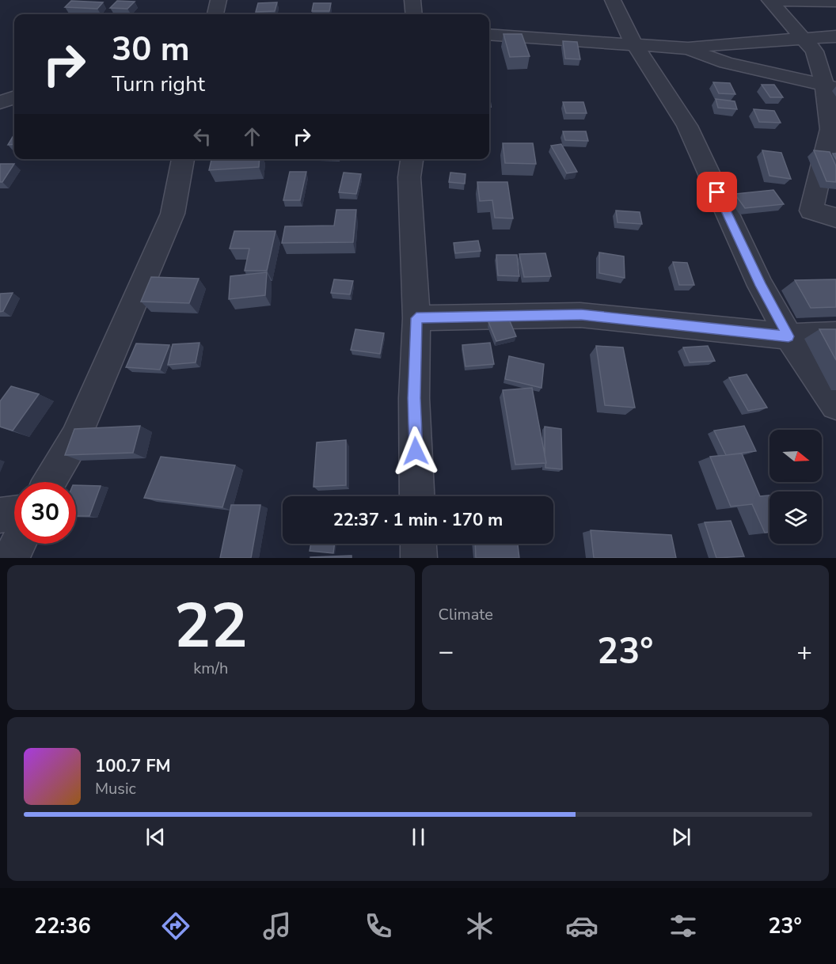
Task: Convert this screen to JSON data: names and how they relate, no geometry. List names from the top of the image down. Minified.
{"north":"right","page":{"turn":["30 m","Turn right"],"limit":"30","trip":"22:37 · 1 min · 170 m","tile":[["22","km/h"],"Climate"],"heat":["−","23°","+"],"song":["100.7 FM","Music"],"tabs":["22:36","23°"]}}
